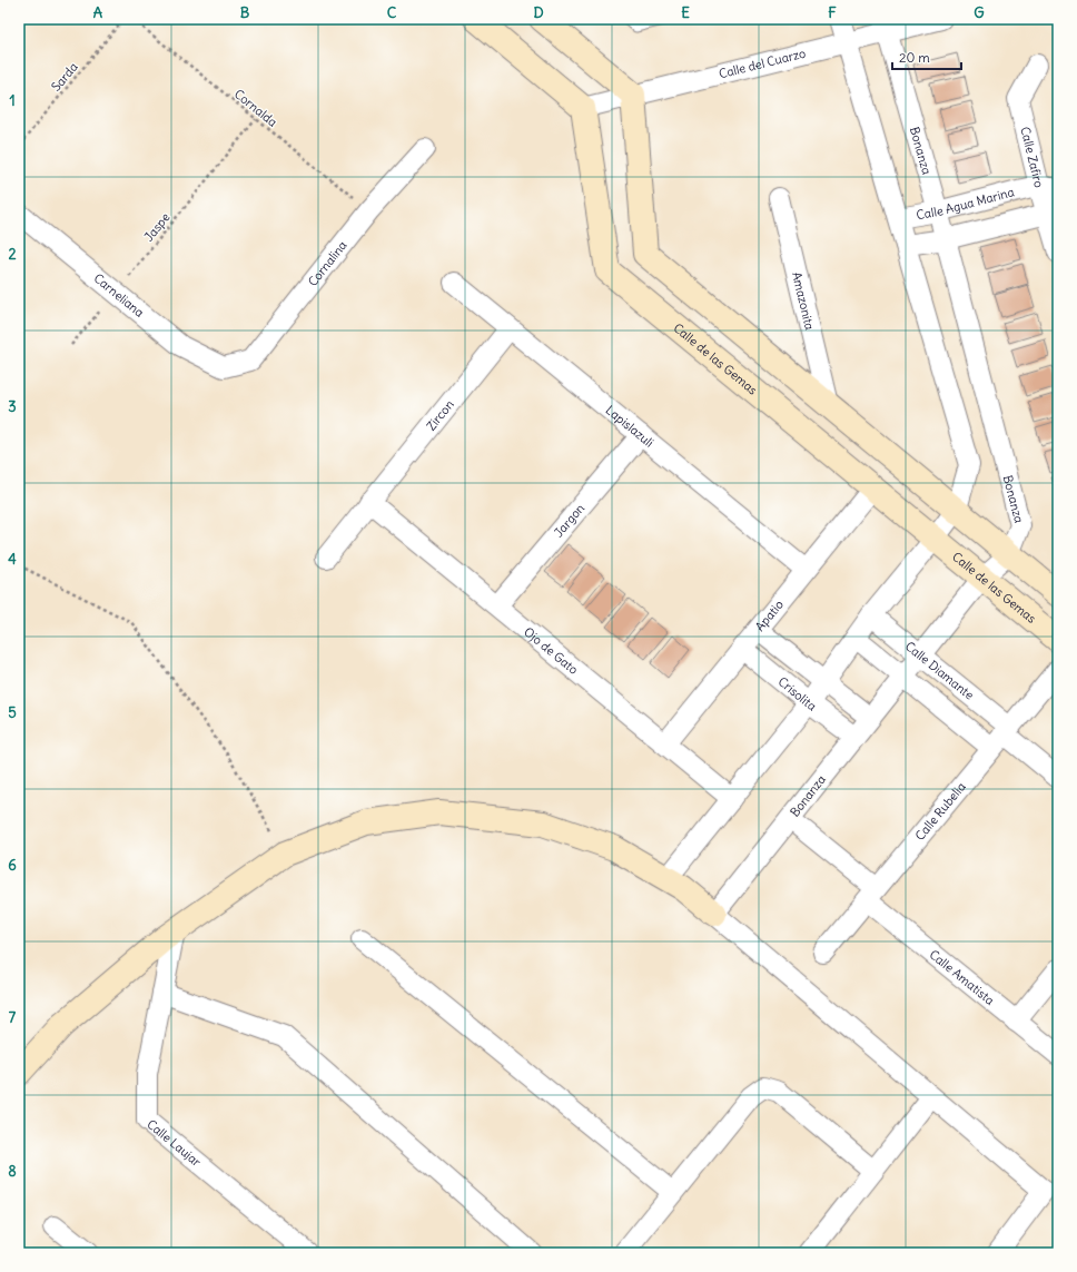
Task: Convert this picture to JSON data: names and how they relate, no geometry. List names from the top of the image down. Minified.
{"streets":{"street":["Calle del Cuarzo","Bonanza","Calle Zafiro","Calle Agua Marina","Cornalina","Carneliana","Amazonita","Calle de las Gemas","Zircon","Lapislazuli","Jargon","Apatio","Ojo de Gato","Calle Diamante","Crisolita","Calle Rubelia","Calle Amatista","Calle Laujar"],"path":["Sarda","Cornalda","Jaspe"]},"crossings":[["Calle del Cuarzo","Bonanza"],["Calle del Cuarzo","Calle de las Gemas"],["Cornalda","Jaspe"],["Cornalda","Cornalina"],["Bonanza","Calle Agua Marina"],["Bonanza","Calle de las Gemas"],["Bonanza","Calle Diamante"],["Bonanza","Crisolita"],["Bonanza","Calle Amatista"],["Calle Zafiro","Calle Agua Marina"],["Jaspe","Carneliana"],["Cornalina","Carneliana"],["Calle de las Gemas","Apatio"],["Zircon","Lapislazuli"],["Zircon","Ojo de Gato"],["Lapislazuli","Jargon"],["Lapislazuli","Apatio"],["Jargon","Ojo de Gato"],["Apatio","Ojo de Gato"],["Apatio","Crisolita"],["Calle Diamante","Calle Rubelia"],["Calle Rubelia","Calle Amatista"]],"scale_bar":"20 m","grid":{"columns":["A","B","C","D","E","F","G"],"rows":["1","2","3","4","5","6","7","8"]}}
